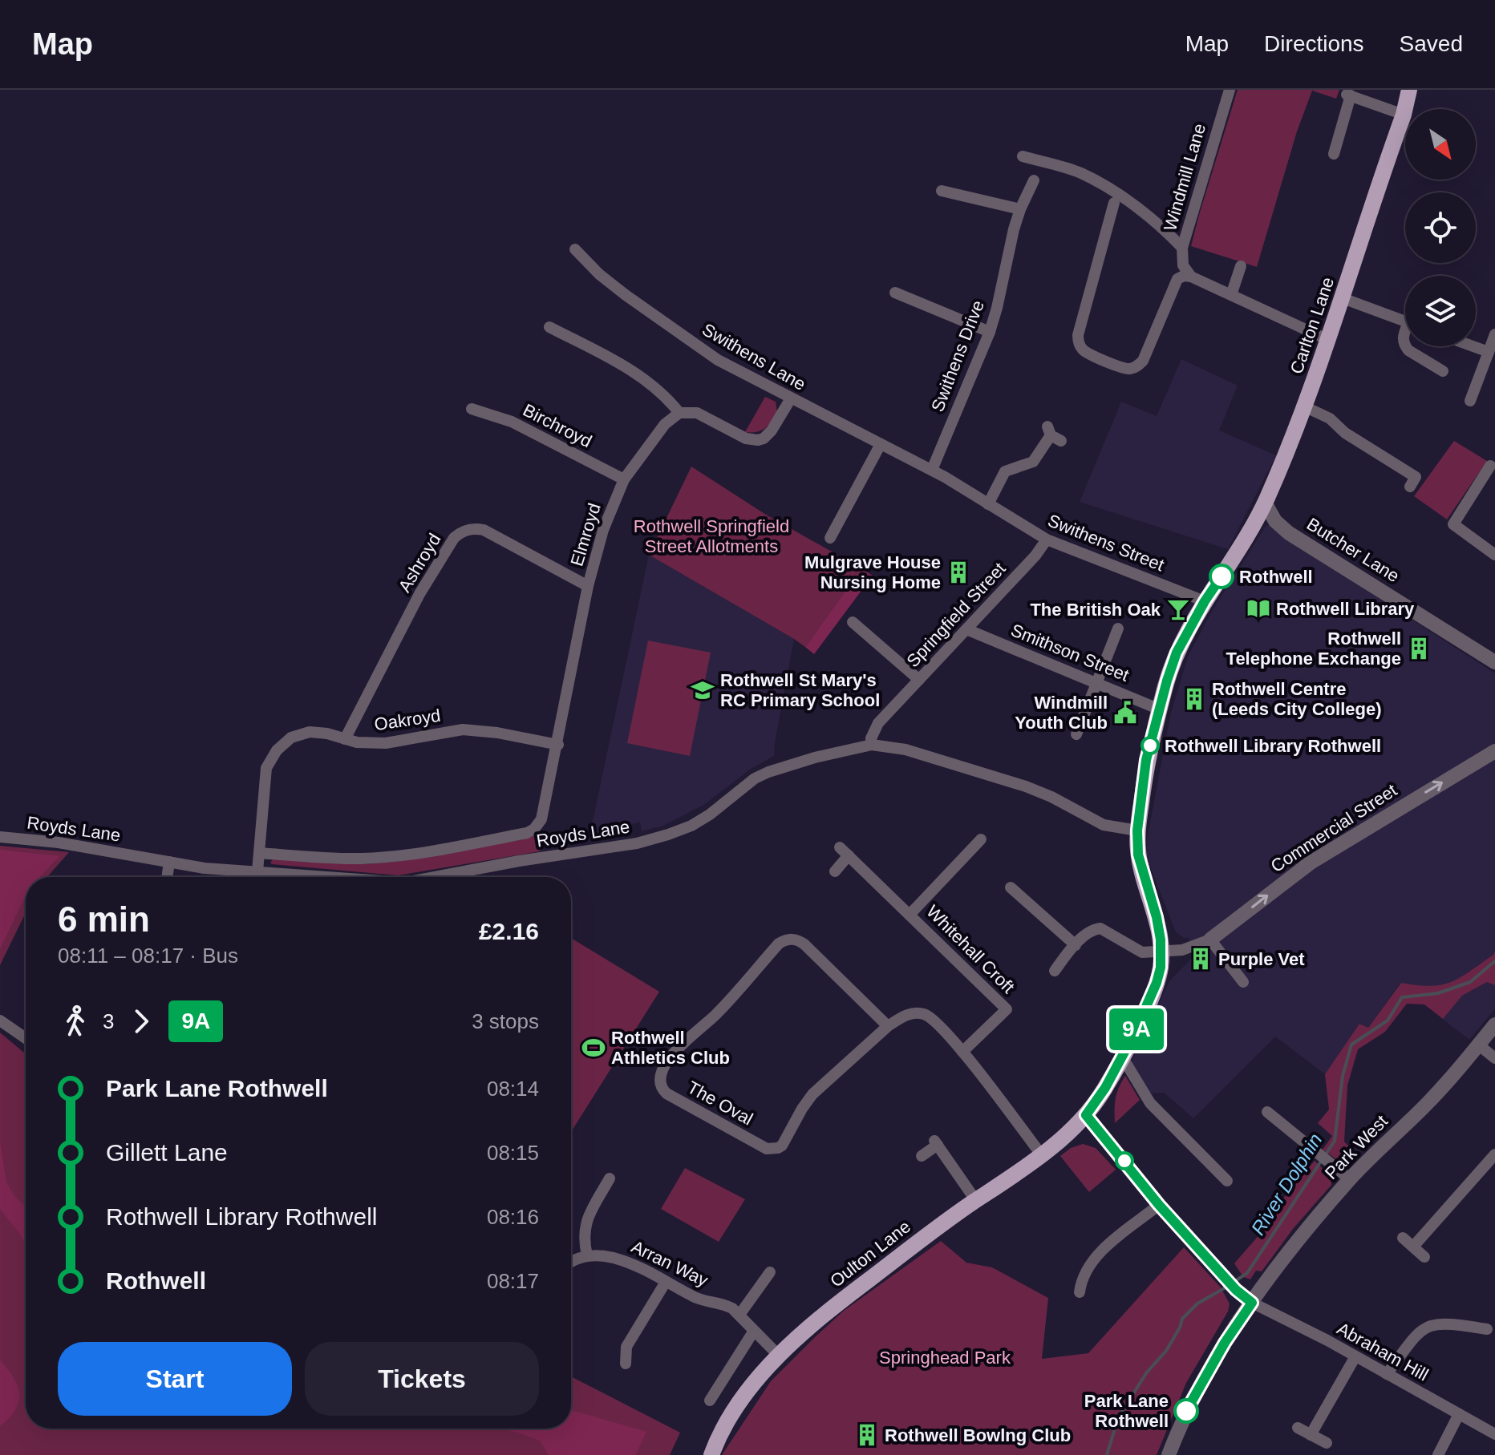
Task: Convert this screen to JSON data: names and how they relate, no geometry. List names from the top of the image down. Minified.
{"streets":{"main road":["Carlton Lane","Oulton Lane"],"street":["Windmill Lane","Swithens Drive","Swithens Lane","Birchroyd","Elmroyd","Swithens Street","Butcher Lane","Ashroyd","Springfield Street","Smithson Street","Oakroyd","Commercial Street","Royds Lane","Whitehall Croft","The Oval","Park West","Arran Way","Abraham Hill"]},"crossings":[["Carlton Lane","Swithens Street"],["Carlton Lane","Butcher Lane"],["Carlton Lane","Smithson Street"],["Carlton Lane","Royds Lane"],["Carlton Lane","Oulton Lane"],["Swithens Drive","Swithens Lane"],["Swithens Drive","Swithens Street"],["Swithens Lane","Swithens Street"],["Birchroyd","Elmroyd"],["Elmroyd","Ashroyd"],["Elmroyd","Oakroyd"],["Elmroyd","Royds Lane"],["Swithens Street","Springfield Street"],["Ashroyd","Oakroyd"],["Springfield Street","Smithson Street"],["Springfield Street","Royds Lane"],["Oakroyd","Royds Lane"],["Commercial Street","Oulton Lane"],["Royds Lane","Oulton Lane"],["Whitehall Croft","The Oval"],["The Oval","Oulton Lane"],["Park West","Abraham Hill"],["Oulton Lane","Arran Way"],["Oulton Lane","Abraham Hill"]],"one_way":["Commercial Street"],"water":["River Dolphin"],"parks":["Rothwell Springfield Street Allotments","Springhead Park"],"places":{"building":["Mulgrave House Nursing Home","Rothwell Telephone Exchange","Rothwell Centre (Leeds City College)","Purple Vet","Rothwell Bowlng Club"],"other":["Rothwell","Rothwell Library Rothwell","Park Lane Rothwell"],"library":["Rothwell Library"],"bar":["The British Oak"],"school or university":["Rothwell St Mary's RC Primary School"],"public building":["Windmill Youth Club"],"sports":["Rothwell Athletics Club"]},"lines":["bus line 9A"],"north":"bottom right","page":{"header":"Map","nav":["Map","Directions","Saved"],"on_map":"9A","heading":["6 min","08:11 – 08:17 · Bus","£2.16"],"legs":["3","9A","3 stops"],"list":[{"name":"Park Lane Rothwell","value":"08:14"},{"name":"Gillett Lane","value":"08:15"},{"name":"Rothwell Library Rothwell","value":"08:16"},{"name":"Rothwell","value":"08:17"}],"buttons":["Start","Tickets"]}}
